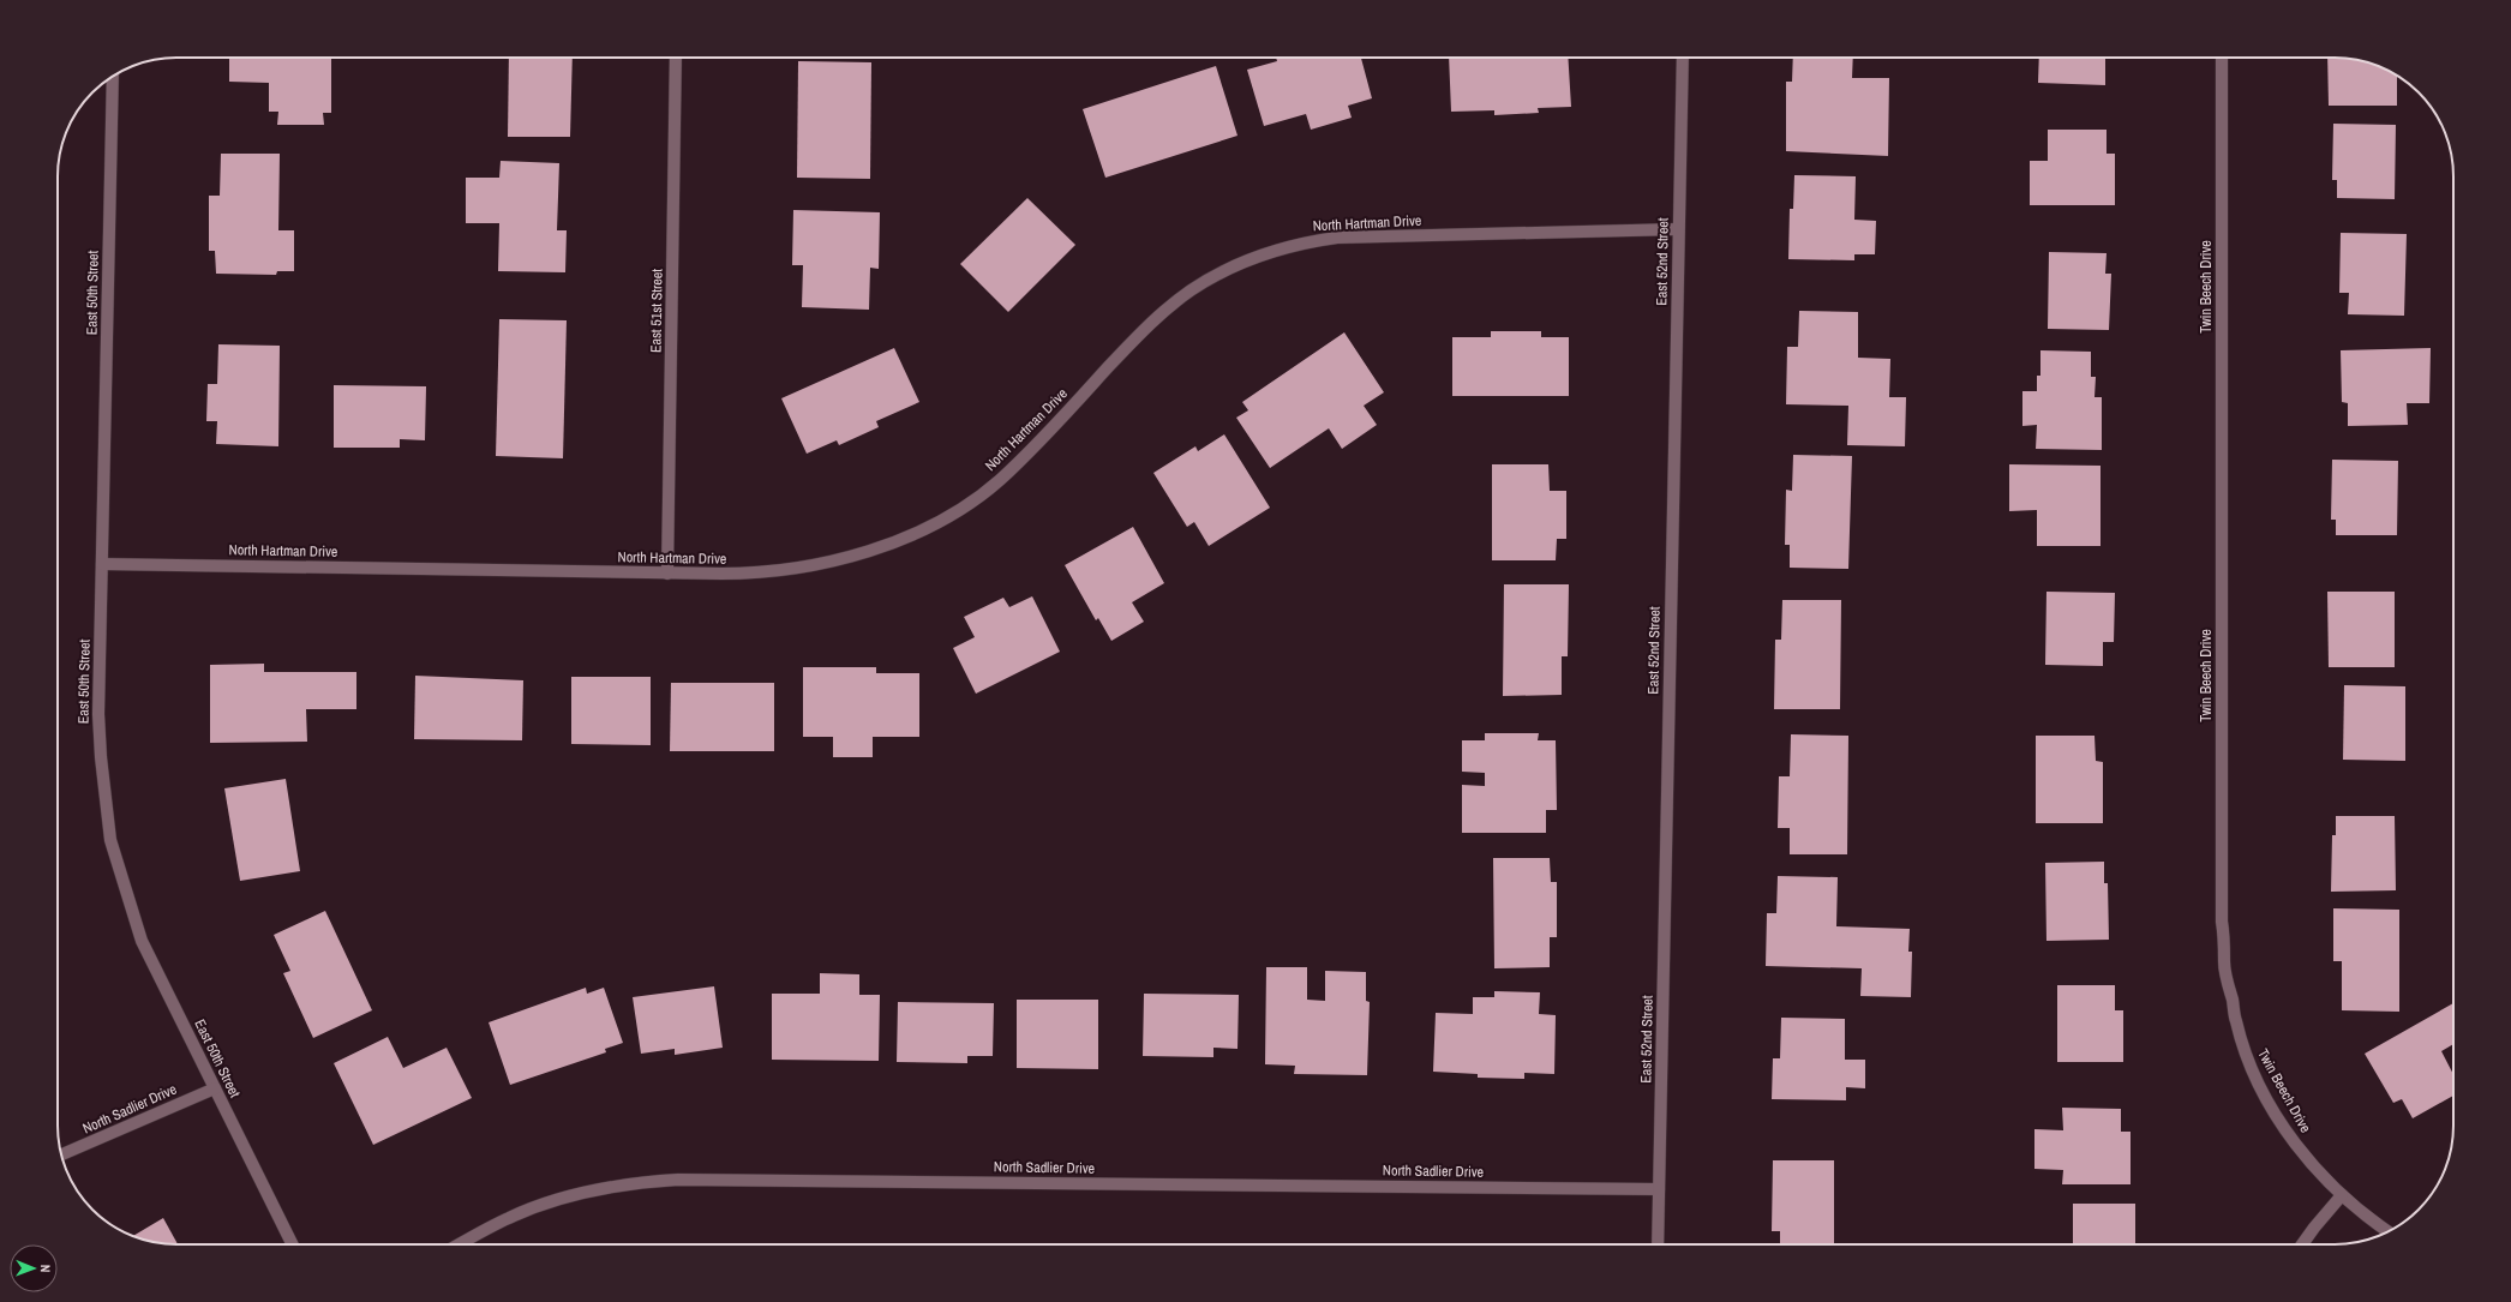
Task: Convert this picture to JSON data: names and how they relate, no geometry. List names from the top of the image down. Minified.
{"streets":{"street":["North Hartman Drive","East 52nd Street","Twin Beech Drive","East 50th Street","East 51st Street","North Sadlier Drive"]},"crossings":[["North Hartman Drive","East 52nd Street"],["North Hartman Drive","East 50th Street"],["North Hartman Drive","East 51st Street"],["East 52nd Street","North Sadlier Drive"],["East 50th Street","North Sadlier Drive"]],"north":"right"}
